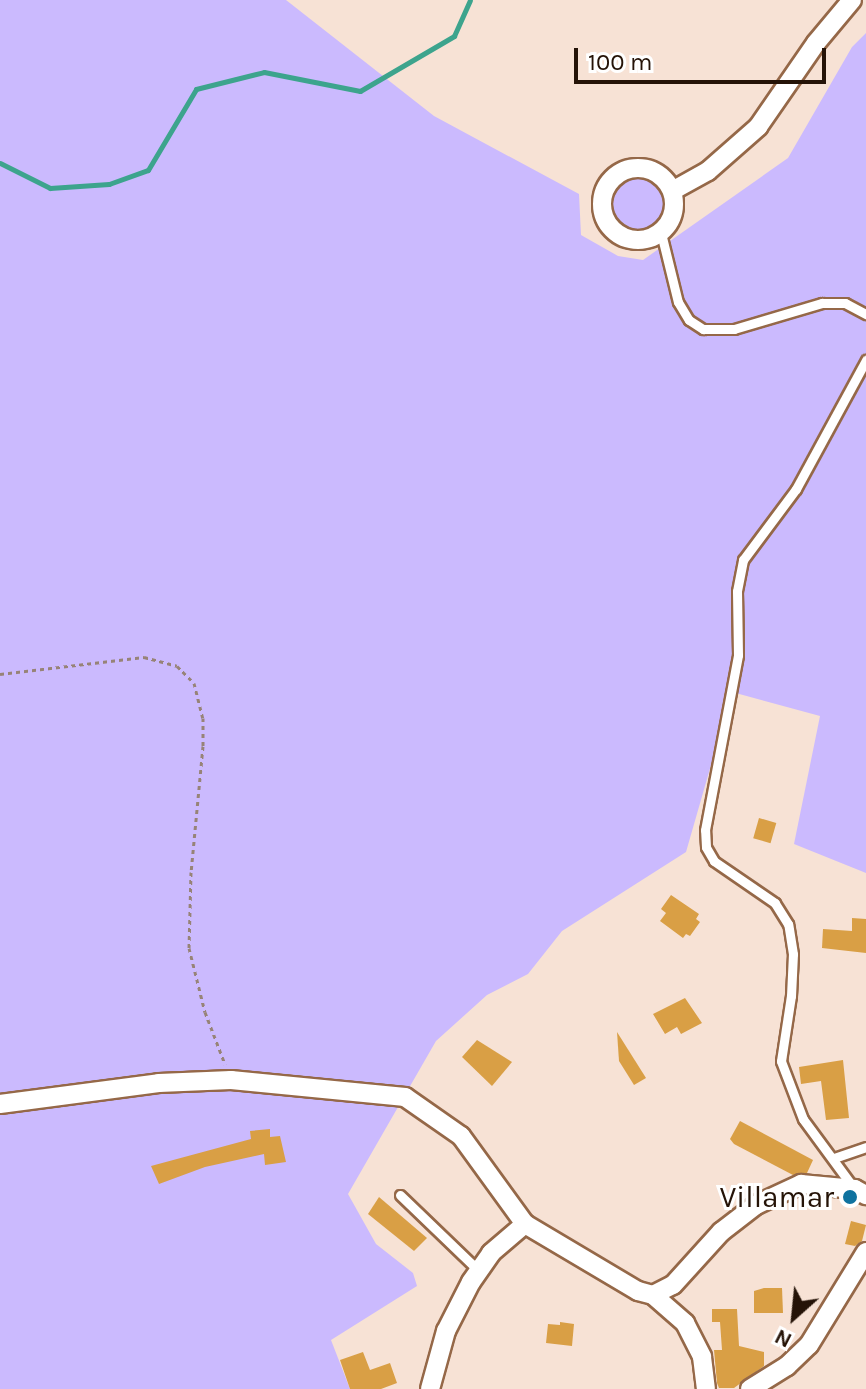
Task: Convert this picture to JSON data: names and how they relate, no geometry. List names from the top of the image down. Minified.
{"places":["Villamar"],"scale_bar":"100 m","north":"bottom left"}
